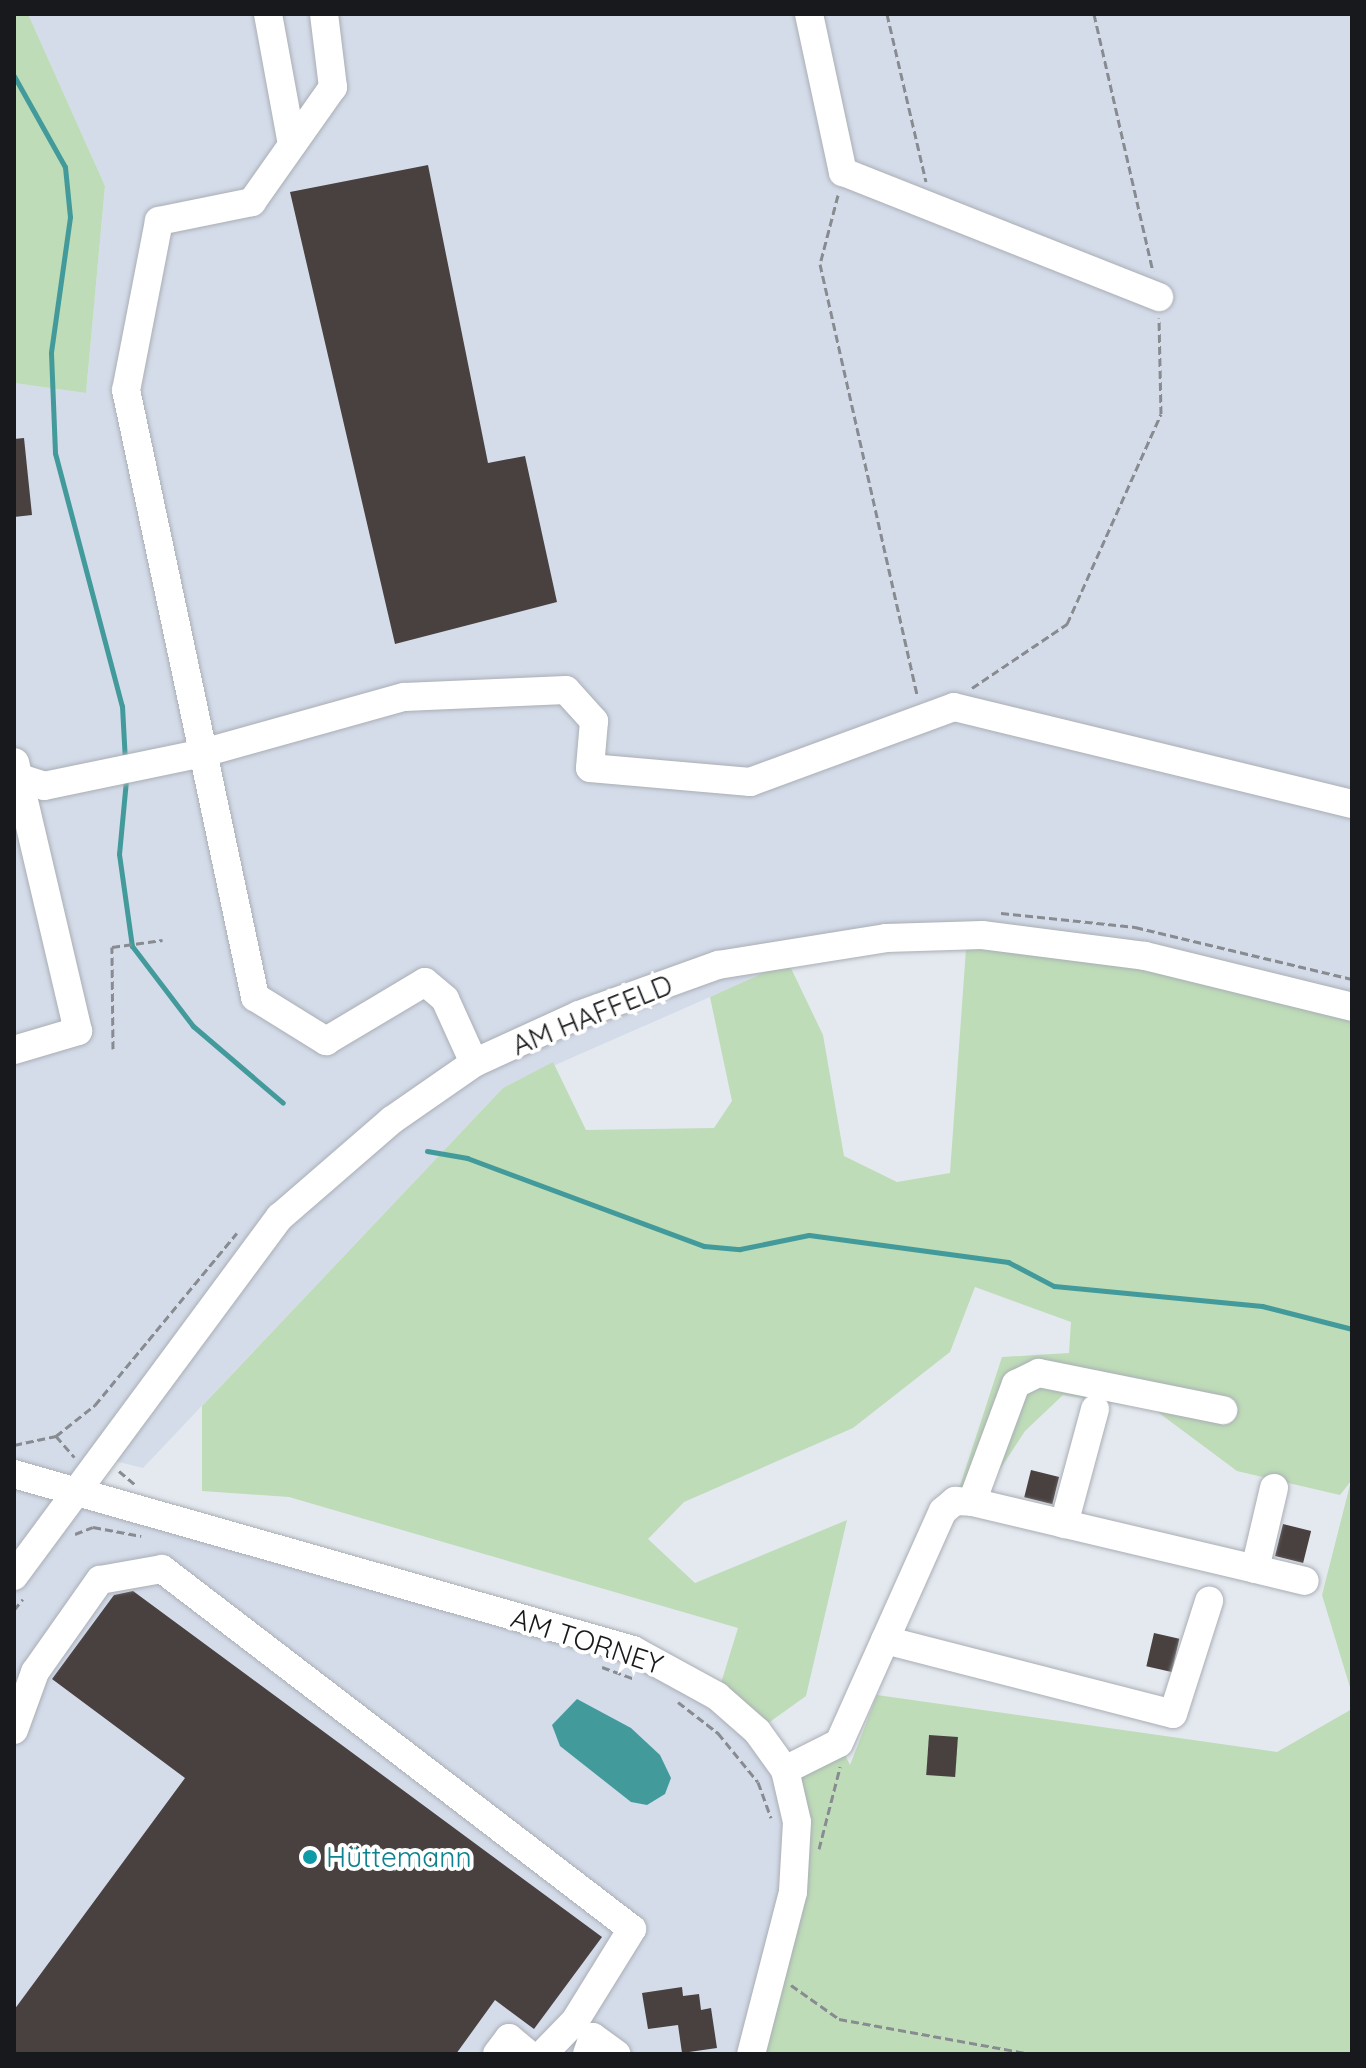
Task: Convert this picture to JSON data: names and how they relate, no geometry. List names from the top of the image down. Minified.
{"streets":{"street":["AM HAFFELD","AM TORNEY"]},"crossings":[["AM HAFFELD","AM TORNEY"]],"places":["Hüttemann"]}
